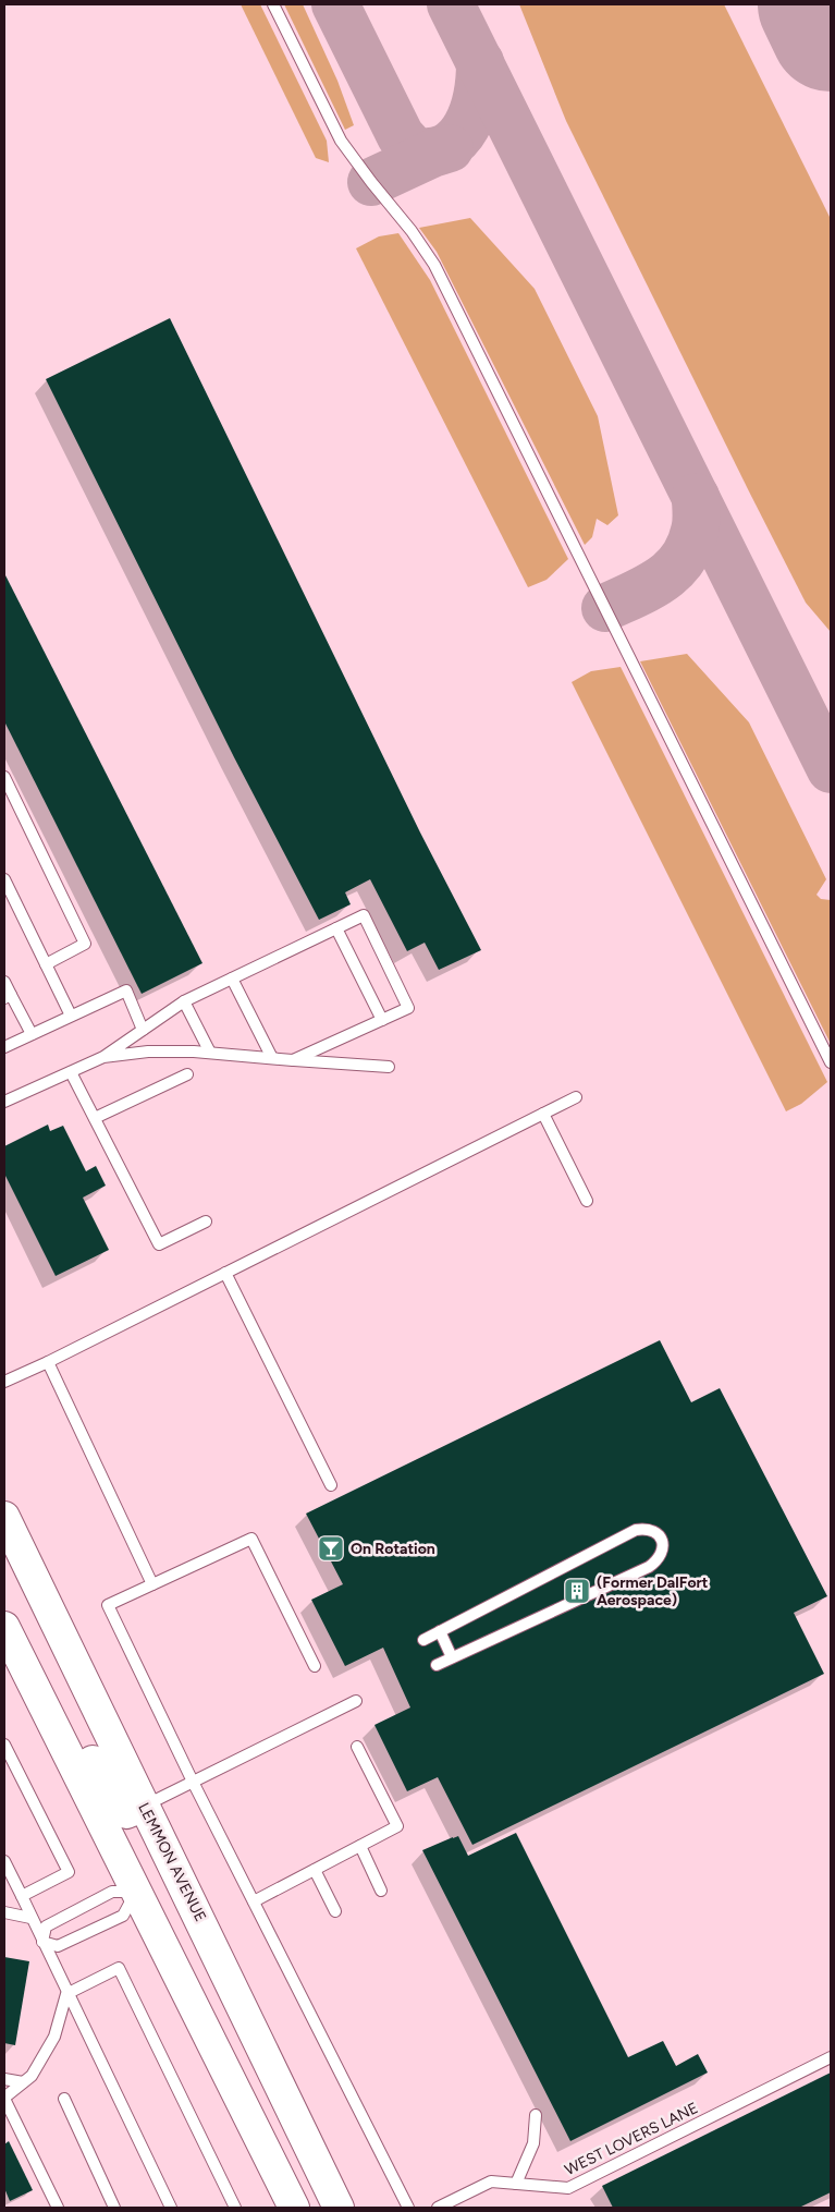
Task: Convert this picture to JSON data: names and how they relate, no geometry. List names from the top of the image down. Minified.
{"streets":{"main road":["LEMMON AVENUE"],"lane":["WEST LOVERS LANE"]},"places":{"bar":["On Rotation"],"building":["(Former DalFort Aerospace)"]}}
